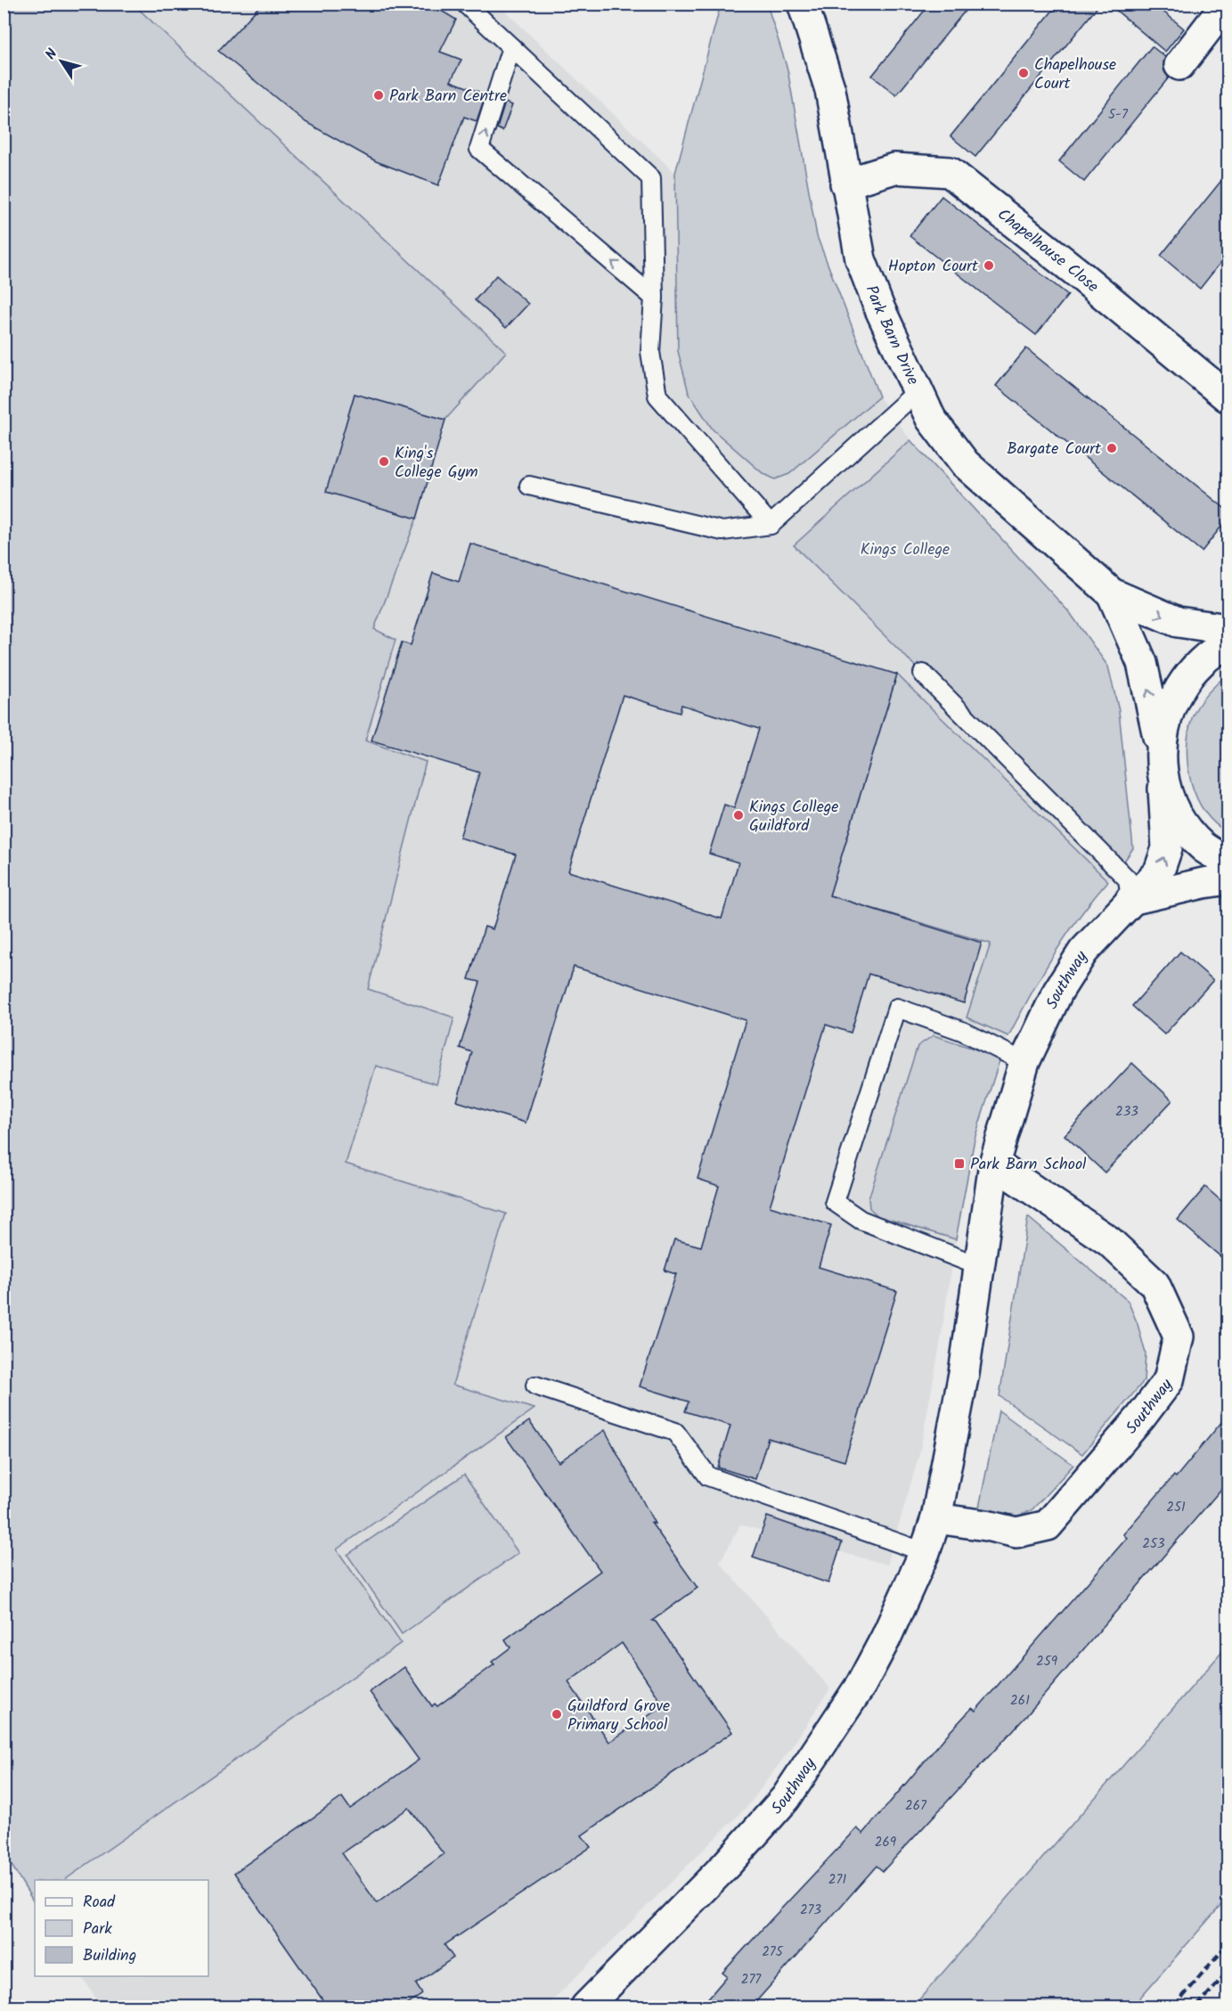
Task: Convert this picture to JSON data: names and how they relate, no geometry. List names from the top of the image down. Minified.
{"streets":{"street":["Chapelhouse Close","Park Barn Drive","Southway"]},"crossings":[["Chapelhouse Close","Park Barn Drive"]],"parks":["Kings College"],"places":{"other":["Chapelhouse Court","Park Barn Centre","Hopton Court","Bargate Court","King's College Gym","Kings College Guildford","Guildford Grove Primary School"],"transit":["Park Barn School"]},"house_numbers":["5-7","233","251","253","259","261","267","269","271","273","275","277"],"legend":["Road","Park","Building"],"north":"top left"}
